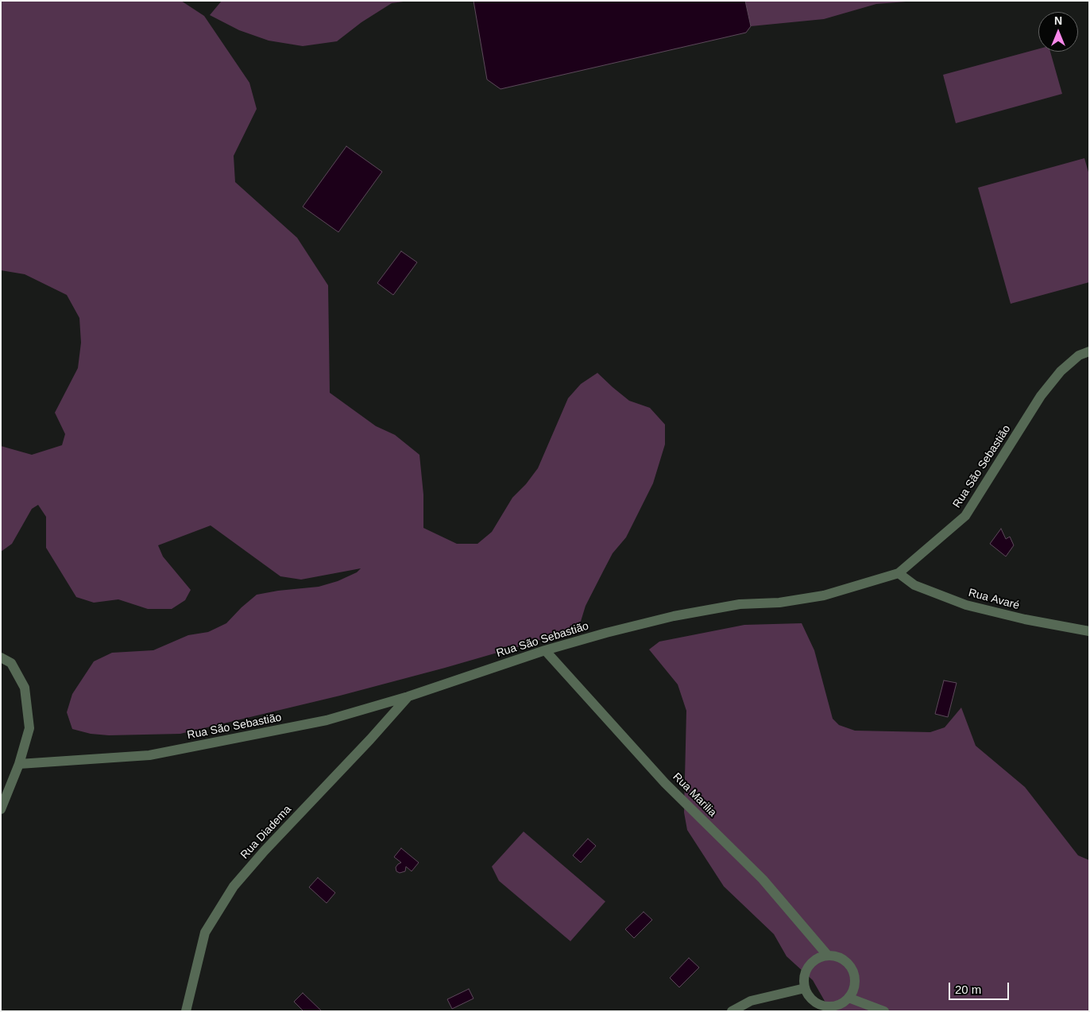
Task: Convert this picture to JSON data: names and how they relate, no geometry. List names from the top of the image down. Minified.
{"streets":{"street":["Rua São Sebastião","Rua Avaré","Rua Marilia","Rua Diadema"]},"crossings":[["Rua São Sebastião","Rua Avaré"],["Rua São Sebastião","Rua Marilia"],["Rua São Sebastião","Rua Diadema"]],"scale_bar":"20 m","north":"top"}
